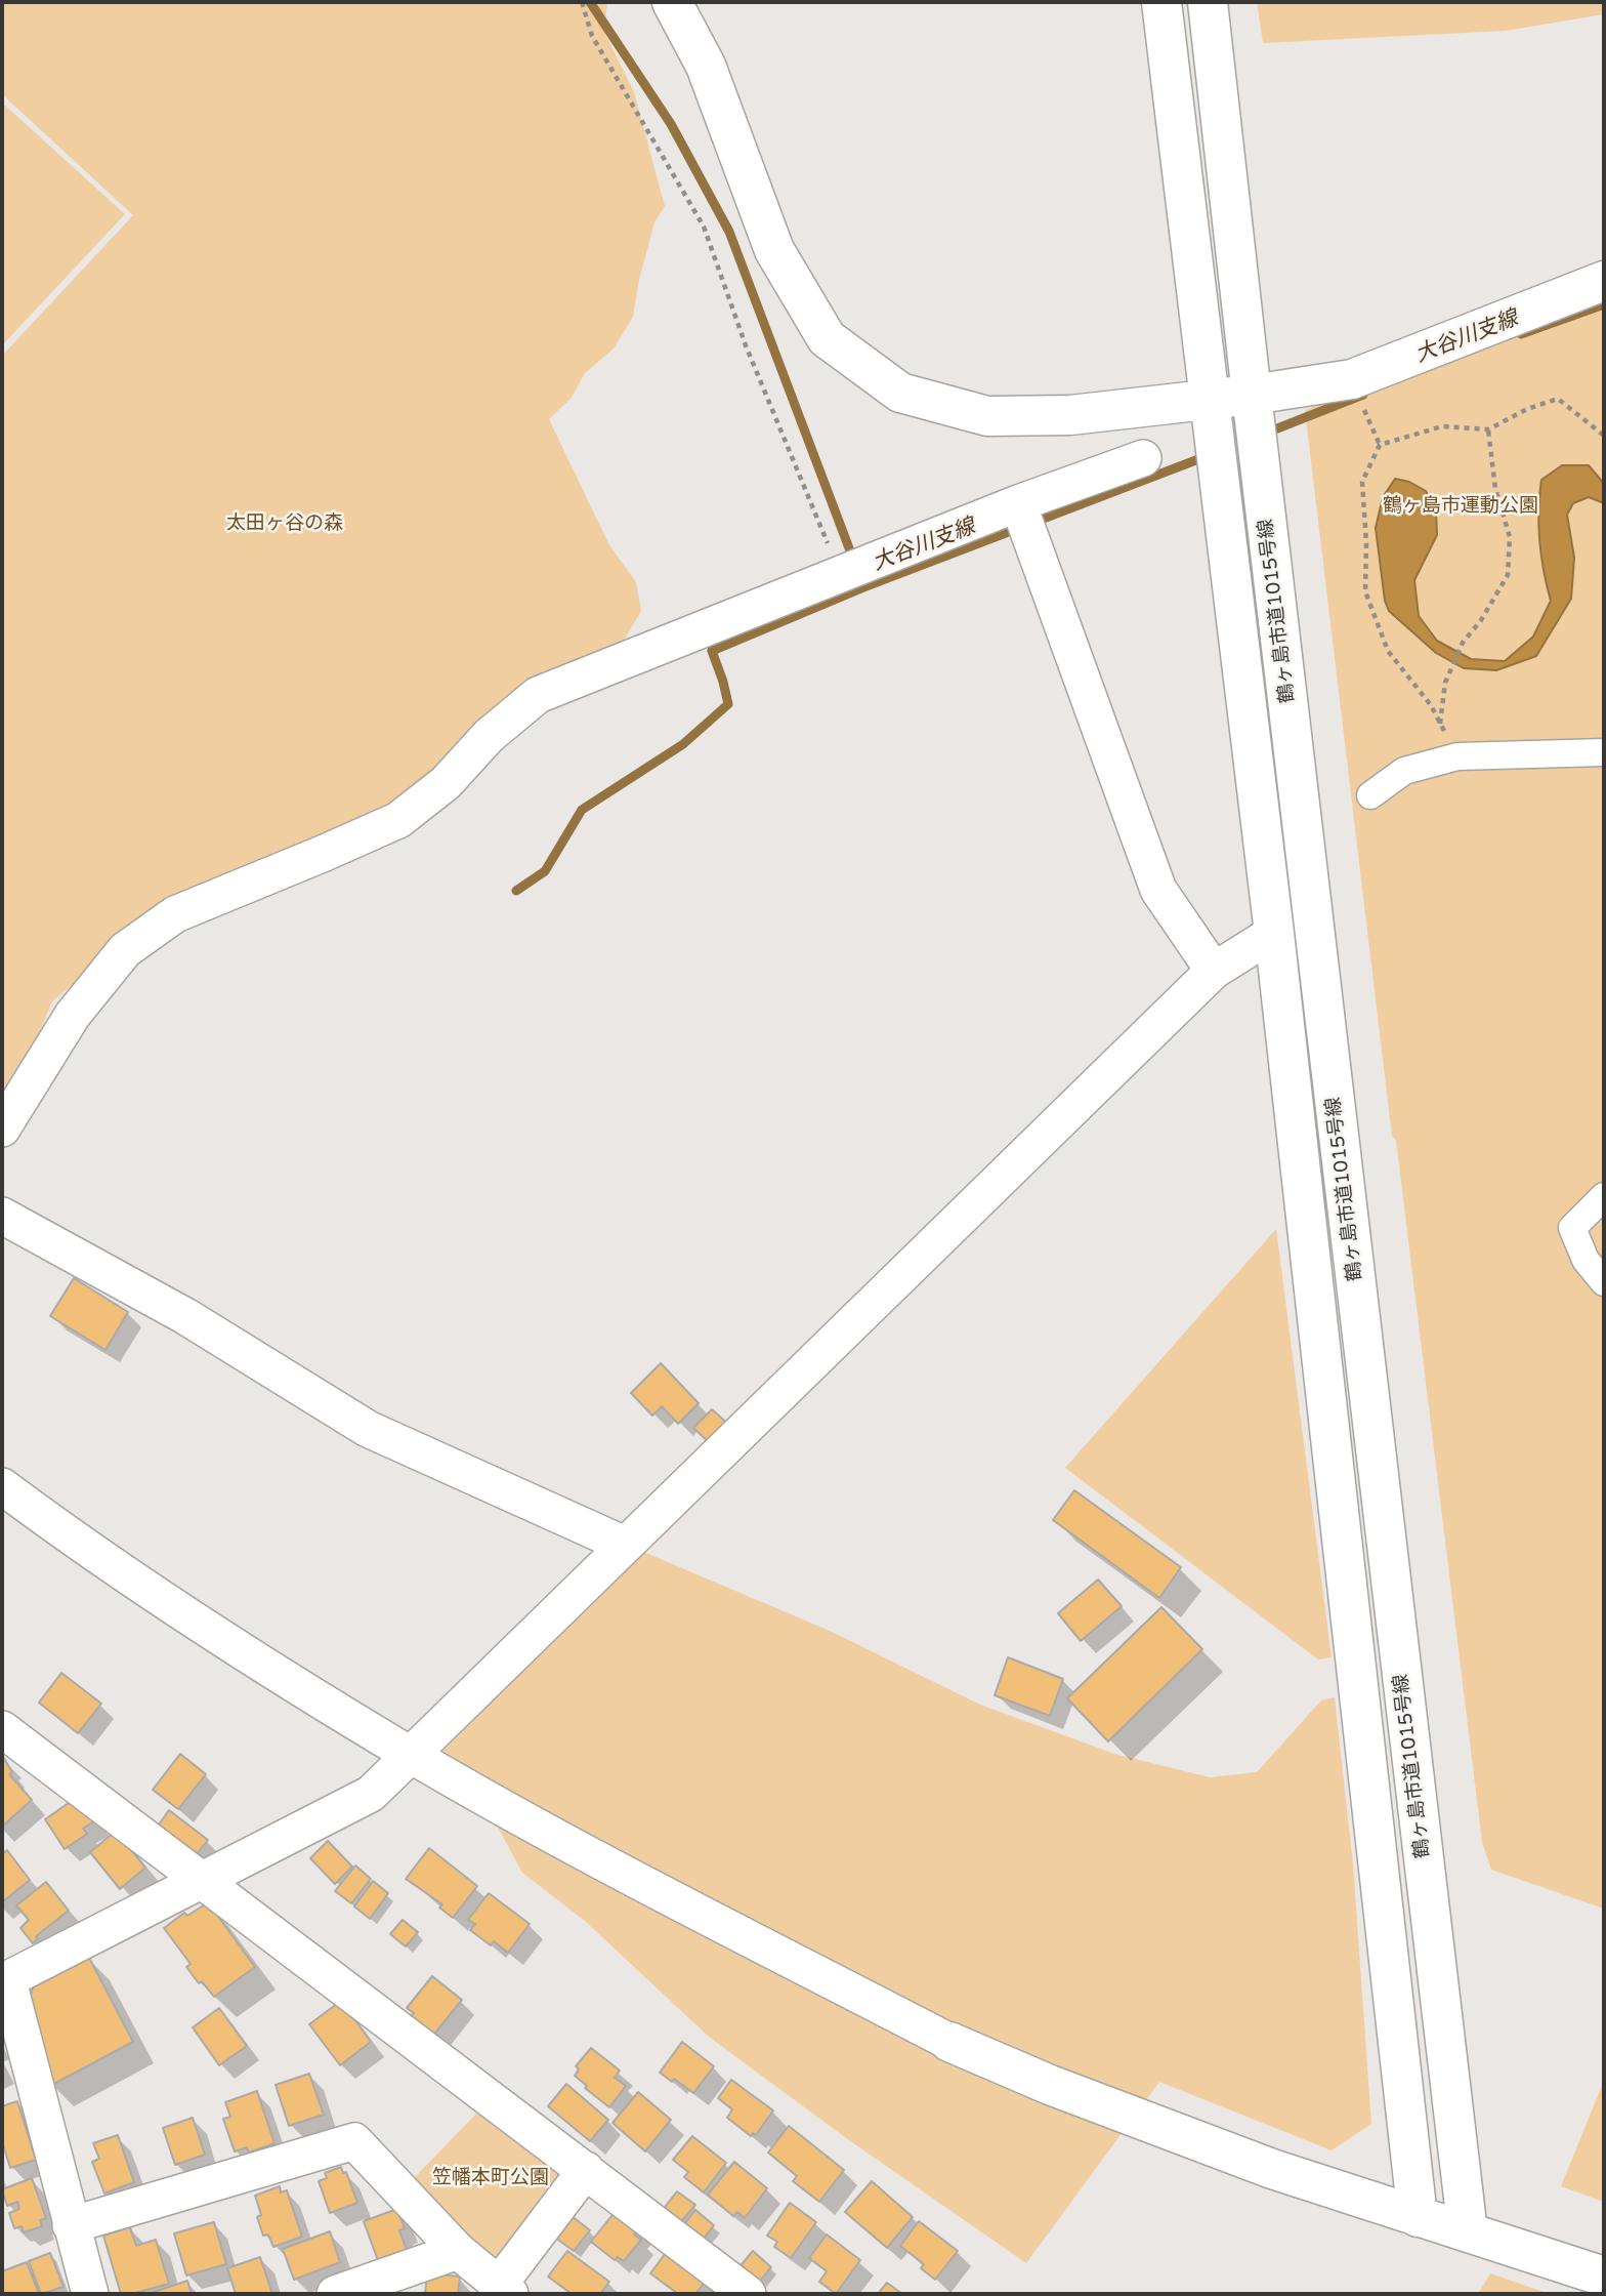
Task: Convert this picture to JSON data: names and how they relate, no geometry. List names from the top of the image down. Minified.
{"streets":{"street":["鶴ヶ島市道1015号線"]},"water":["大谷川支線"],"parks":["鶴ヶ島市運動公園","太田ヶ谷の森","笠幡本町公園"]}
